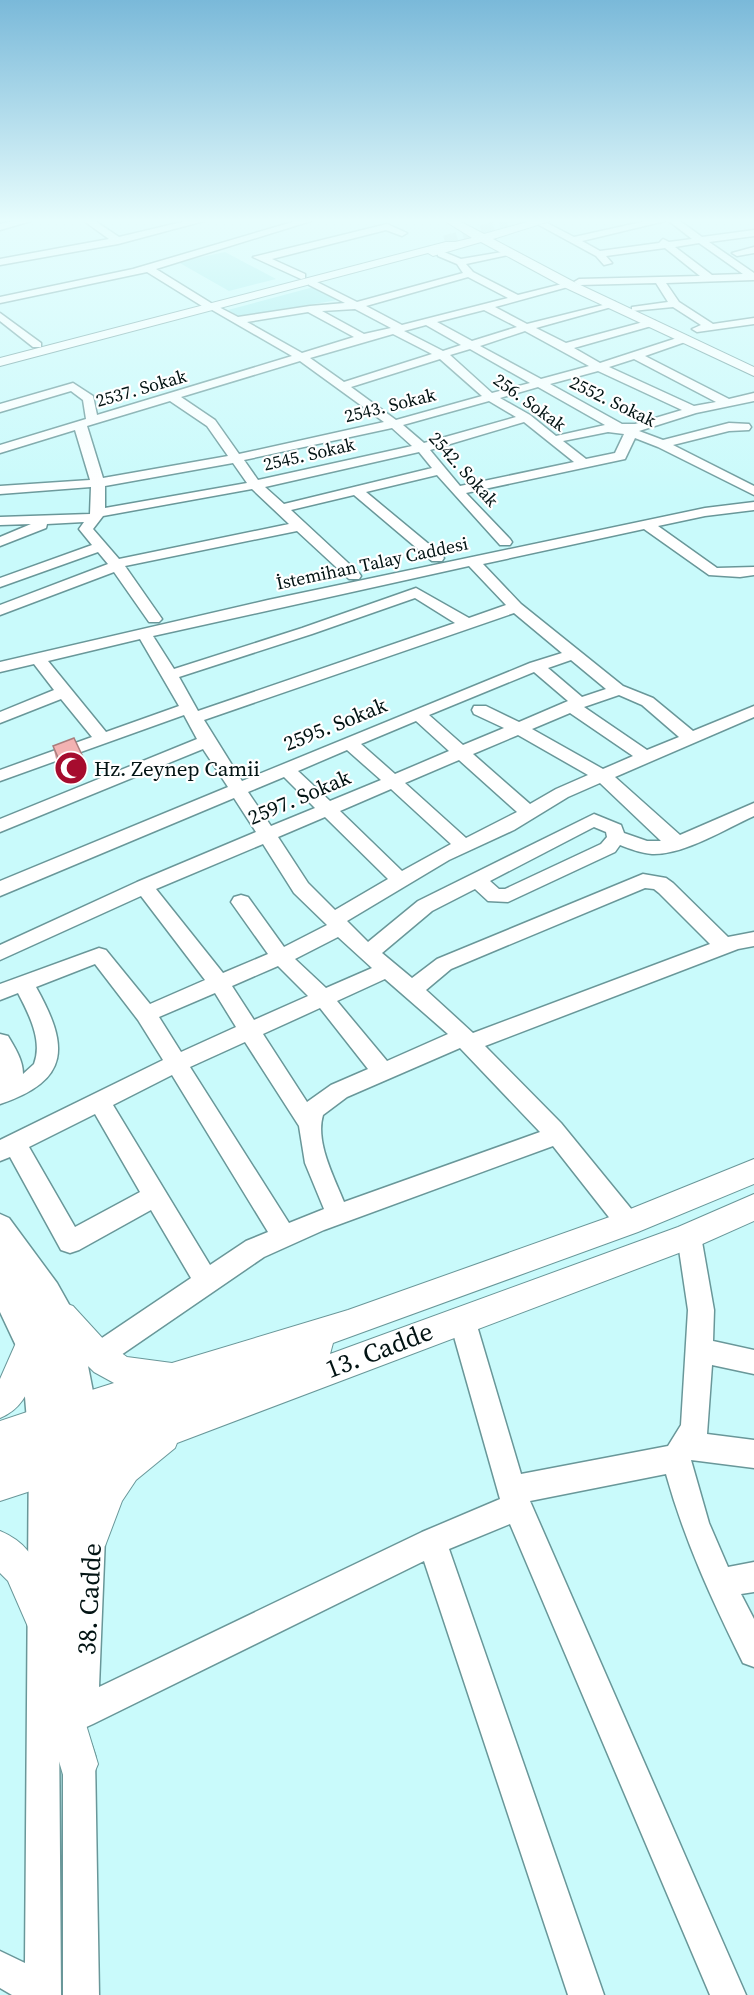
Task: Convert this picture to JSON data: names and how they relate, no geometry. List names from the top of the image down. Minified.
{"streets":{"main road":["13. Cadde"],"street":["2537. Sokak","2552. Sokak","256. Sokak","2543. Sokak","2545. Sokak","2542. Sokak","İstemihan Talay Caddesi","2595. Sokak","2597. Sokak","38. Cadde"]},"crossings":[["2537. Sokak","2552. Sokak"],["2537. Sokak","256. Sokak"],["2537. Sokak","2542. Sokak"],["2552. Sokak","2543. Sokak"],["2552. Sokak","İstemihan Talay Caddesi"],["256. Sokak","2543. Sokak"],["256. Sokak","2545. Sokak"],["2543. Sokak","2542. Sokak"],["2545. Sokak","2542. Sokak"],["2542. Sokak","İstemihan Talay Caddesi"],["2595. Sokak","2597. Sokak"],["13. Cadde","38. Cadde"]],"places":{"mosque":["Hz. Zeynep Camii"]}}
